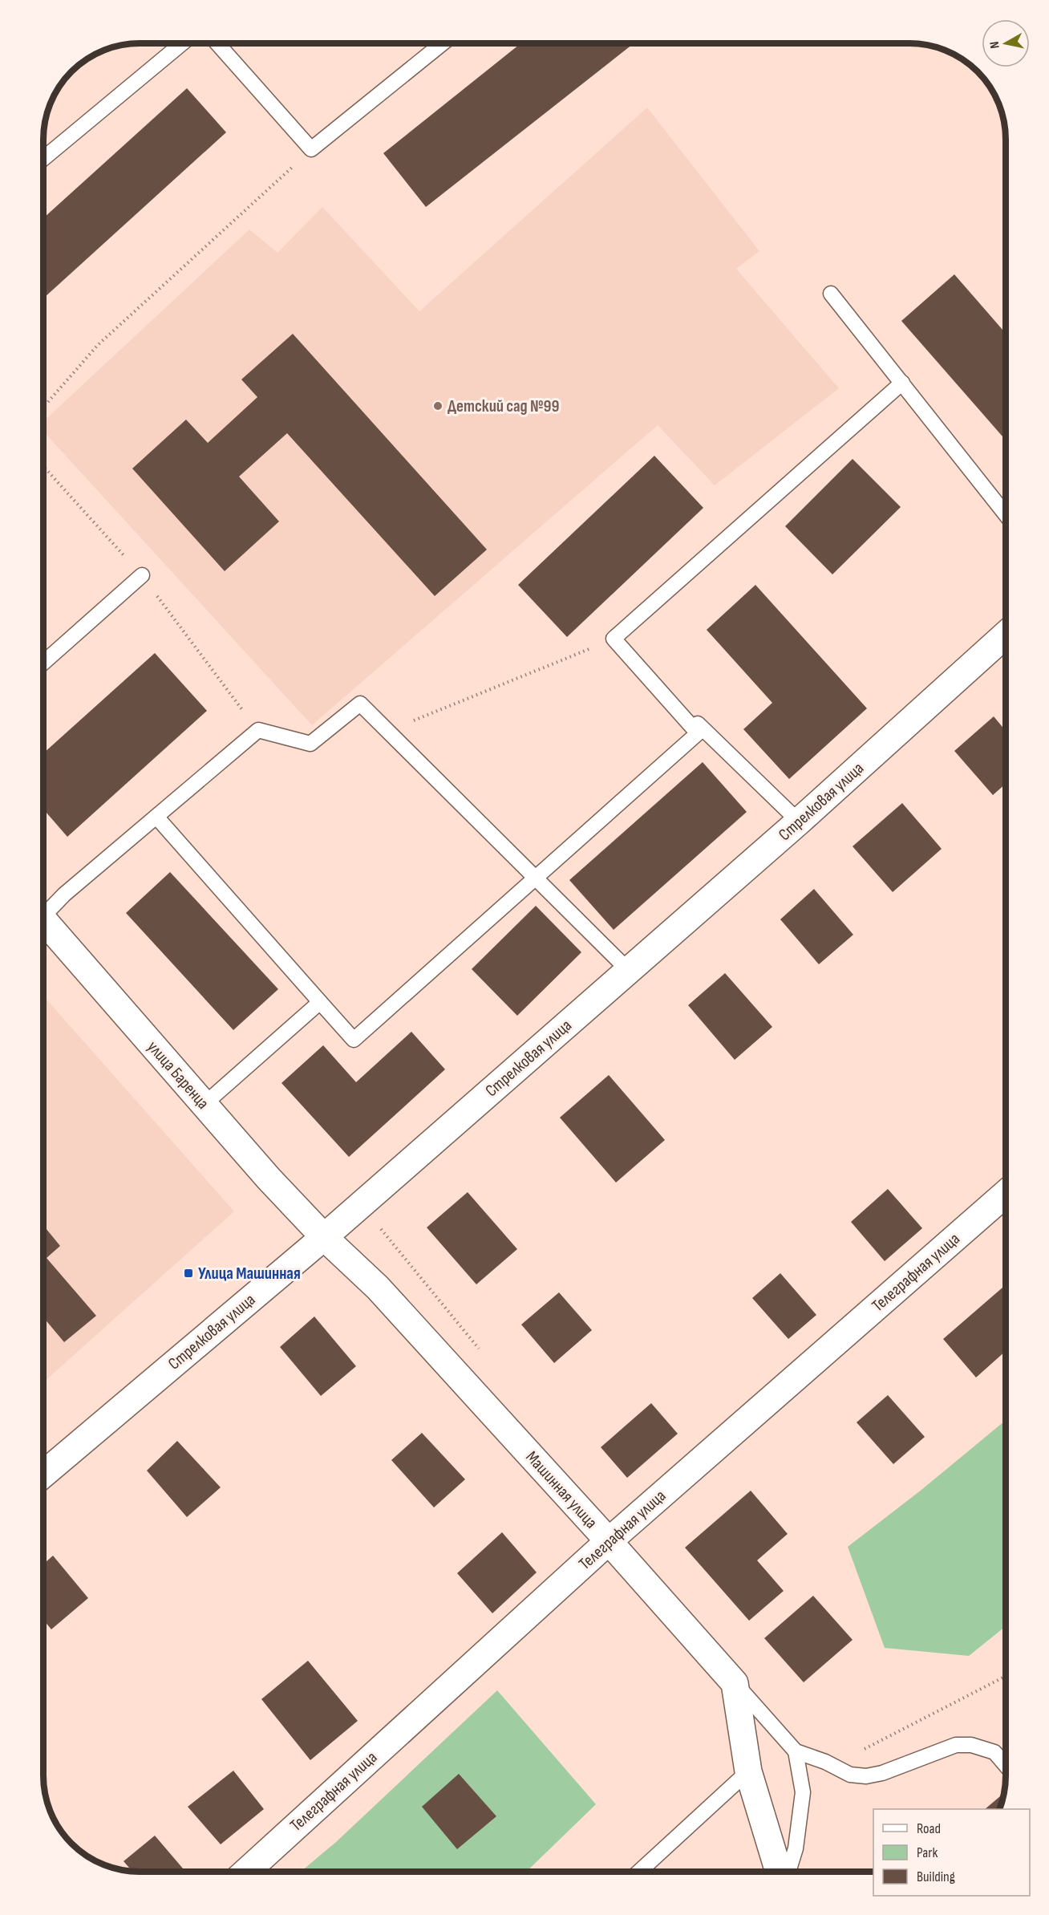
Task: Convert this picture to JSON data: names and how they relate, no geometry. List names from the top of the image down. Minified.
{"streets":{"street":["Стрелковая улица","улица Баренца","Телеграфная улица","Машинная улица"]},"crossings":[["Стрелковая улица","улица Баренца"],["Стрелковая улица","Машинная улица"],["улица Баренца","Машинная улица"],["Телеграфная улица","Машинная улица"]],"places":{"other":["Детский сад №99"],"transit":["Улица Машинная"]},"legend":["Road","Park","Building"],"north":"left"}
